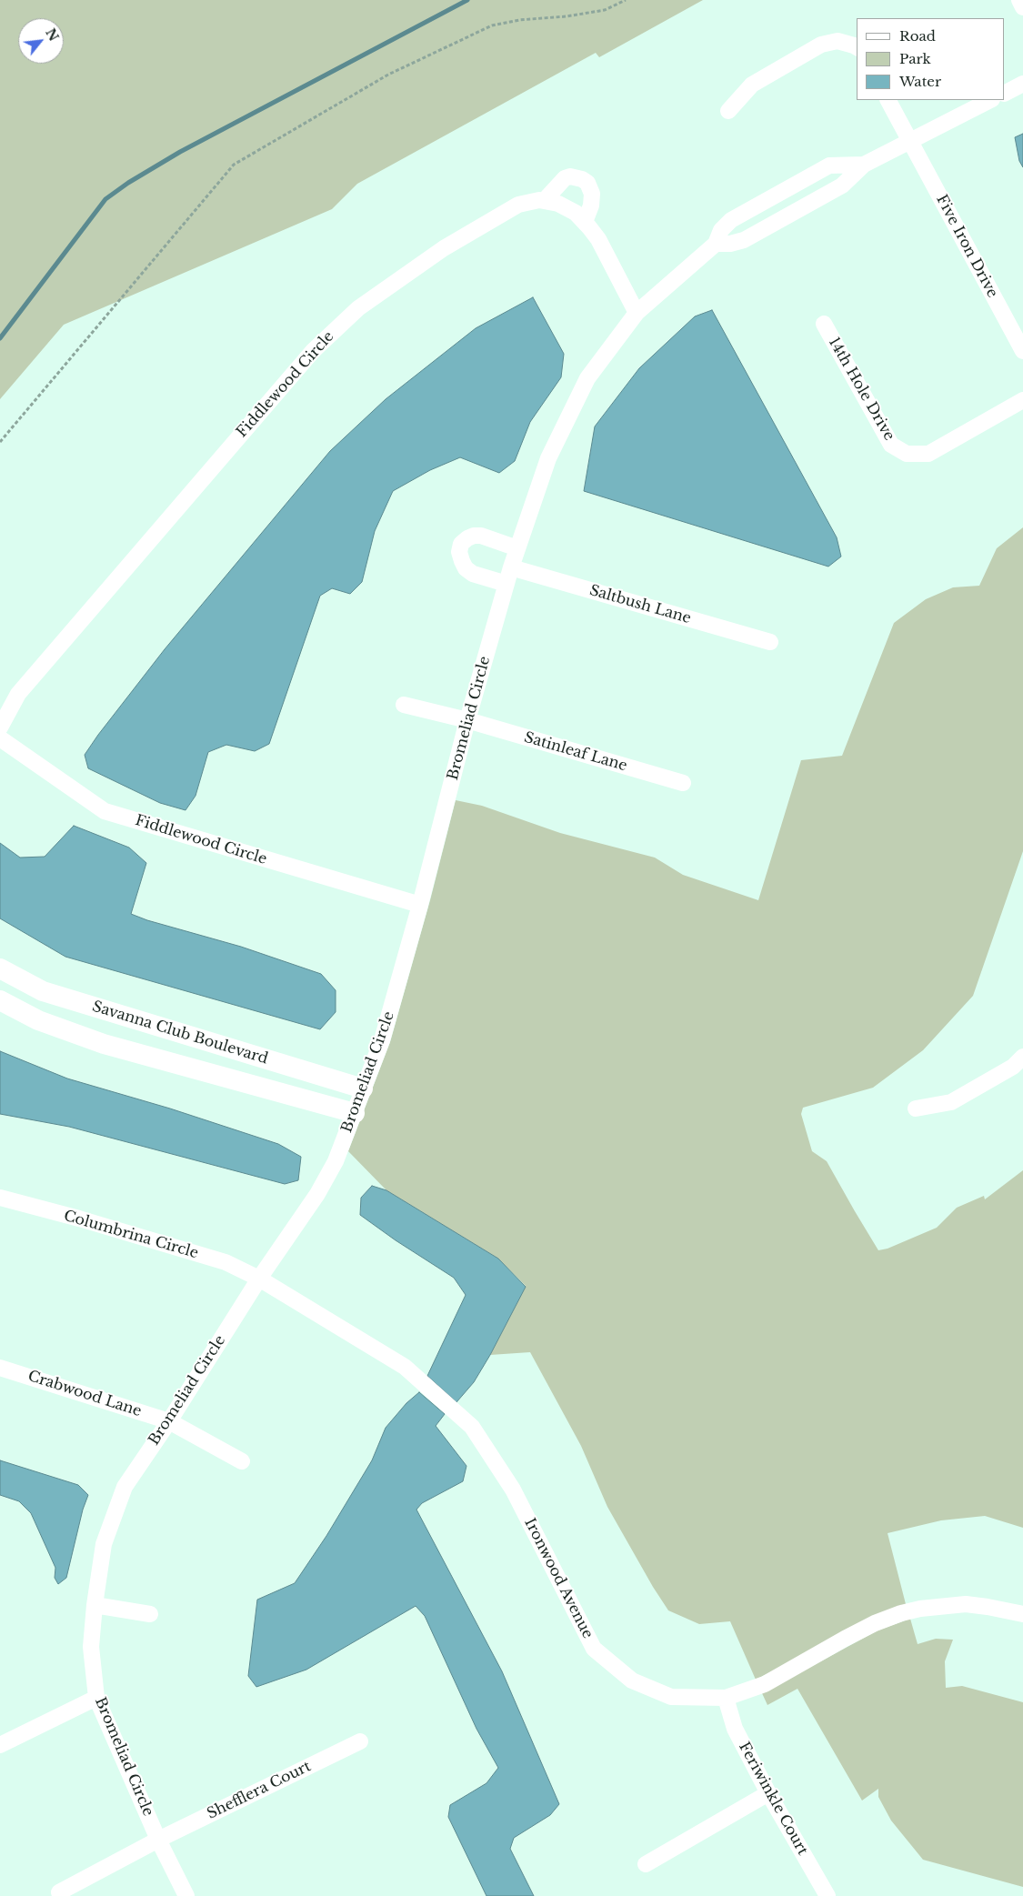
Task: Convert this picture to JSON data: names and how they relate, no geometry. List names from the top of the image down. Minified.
{"streets":{"street":["Five Iron Drive","Fiddlewood Circle","14th Hole Drive","Saltbush Lane","Bromeliad Circle","Satinleaf Lane","Savanna Club Boulevard","Columbrina Circle","Crabwood Lane","Ironwood Avenue","Shefflera Court","Feriwinkle Court"]},"crossings":[["Five Iron Drive","Bromeliad Circle"],["Fiddlewood Circle","Bromeliad Circle"],["Saltbush Lane","Bromeliad Circle"],["Bromeliad Circle","Satinleaf Lane"],["Bromeliad Circle","Savanna Club Boulevard"],["Bromeliad Circle","Columbrina Circle"],["Bromeliad Circle","Crabwood Lane"],["Bromeliad Circle","Ironwood Avenue"],["Bromeliad Circle","Shefflera Court"],["Columbrina Circle","Ironwood Avenue"],["Ironwood Avenue","Feriwinkle Court"]],"legend":["Road","Park","Water"],"north":"top right"}
